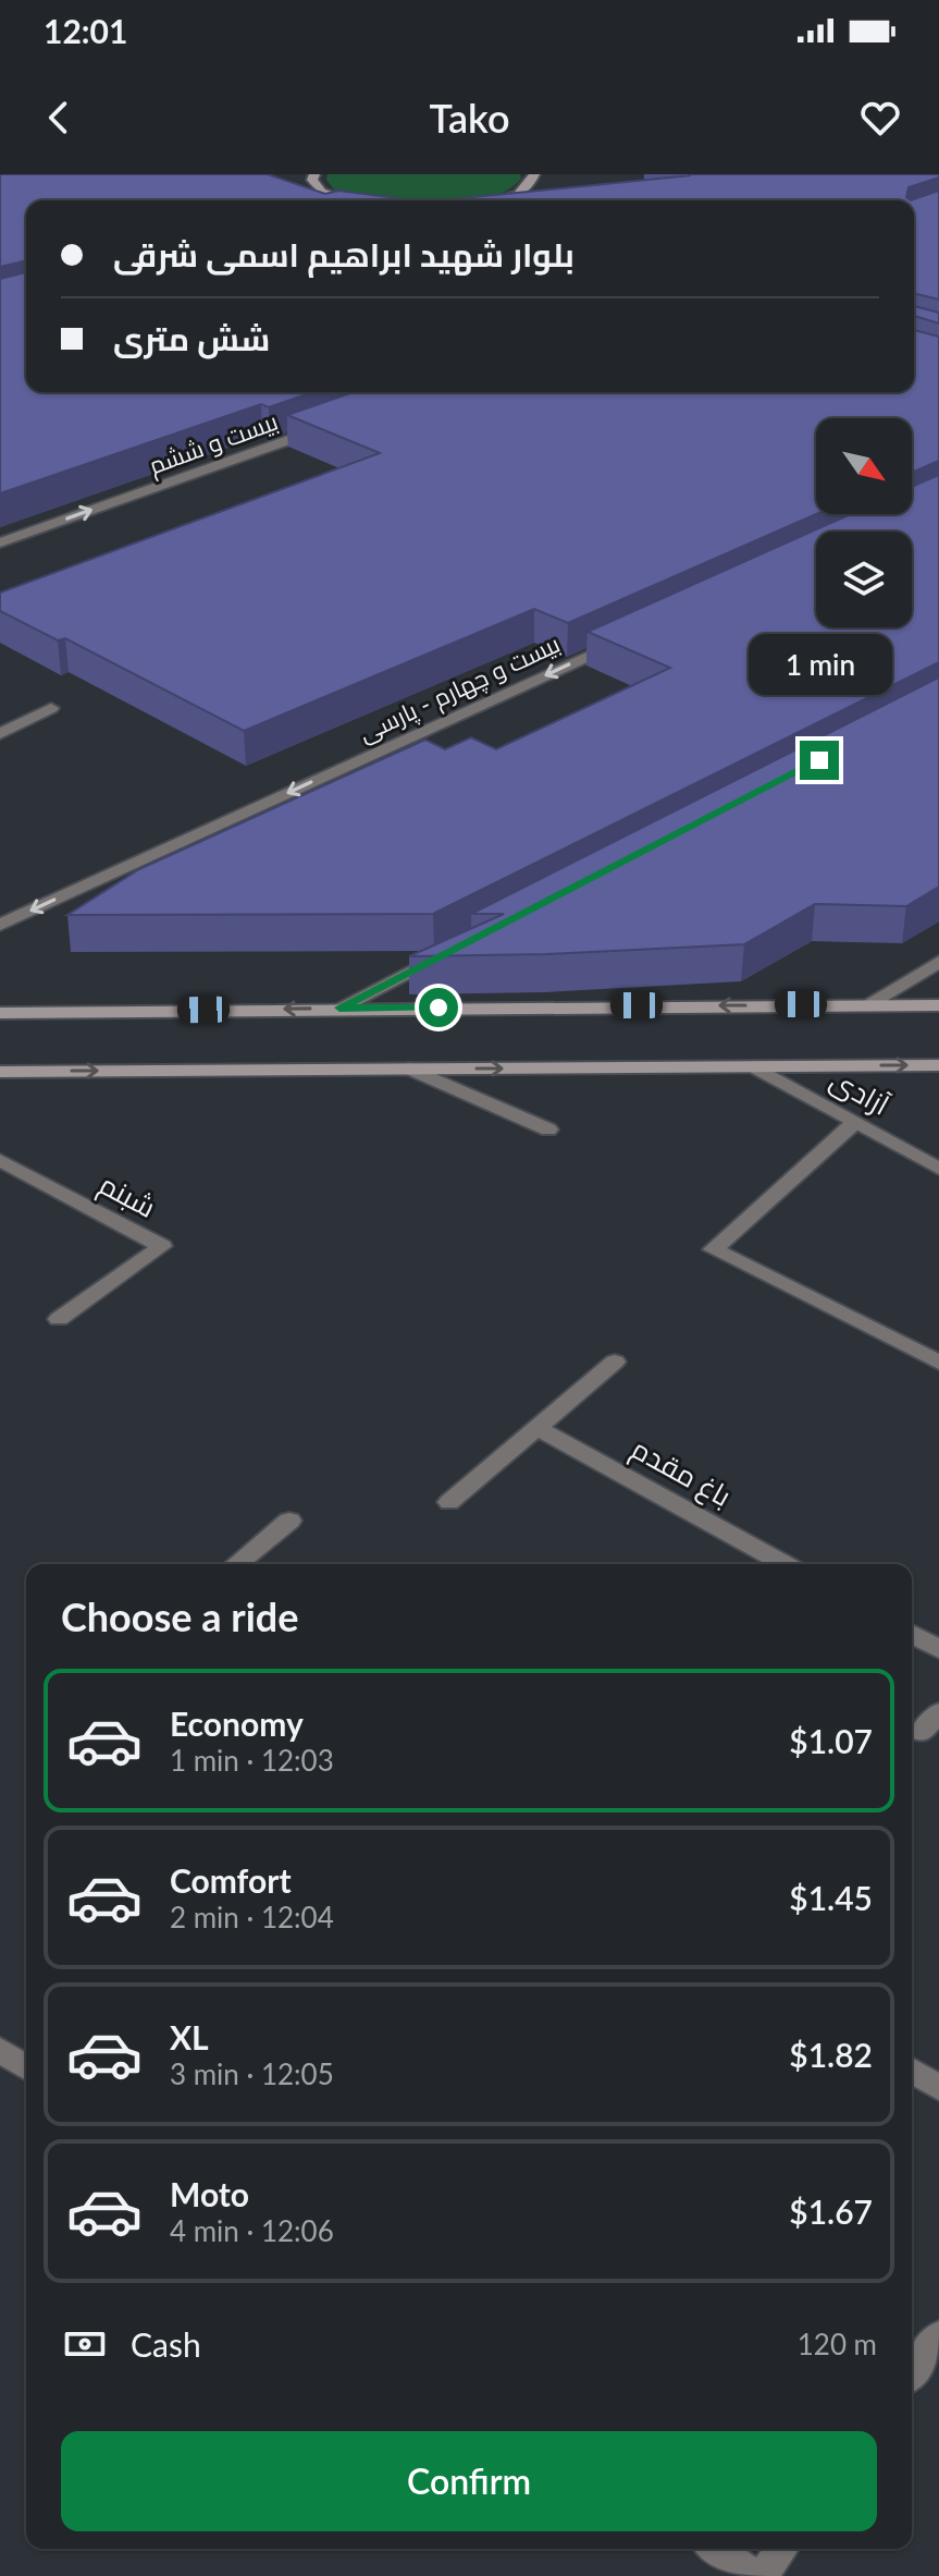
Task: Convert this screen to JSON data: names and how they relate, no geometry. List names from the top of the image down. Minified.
{"streets":{"street":["بیست و ششم","بیست و چهارم - پارسی","آزادی","شبنم","باغ مقدم"]},"one_way":["بیست و ششم","بیست و چهارم - پارسی"],"north":"bottom right","page":{"status":"12:01","header":"Tako","banner":["بلوار شهید ابراهیم اسمی شرقی","شش متری"],"bubble":"1 min","heading":"Choose a ride","list":[{"name":"Economy","note":"1 min · 12:03","value":"$1.07"},{"name":"Comfort","note":"2 min · 12:04","value":"$1.45"},{"name":"XL","note":"3 min · 12:05","value":"$1.82"},{"name":"Moto","note":"4 min · 12:06","value":"$1.67"}],"pay":["Cash","120 m"],"buttons":"Confirm"}}
